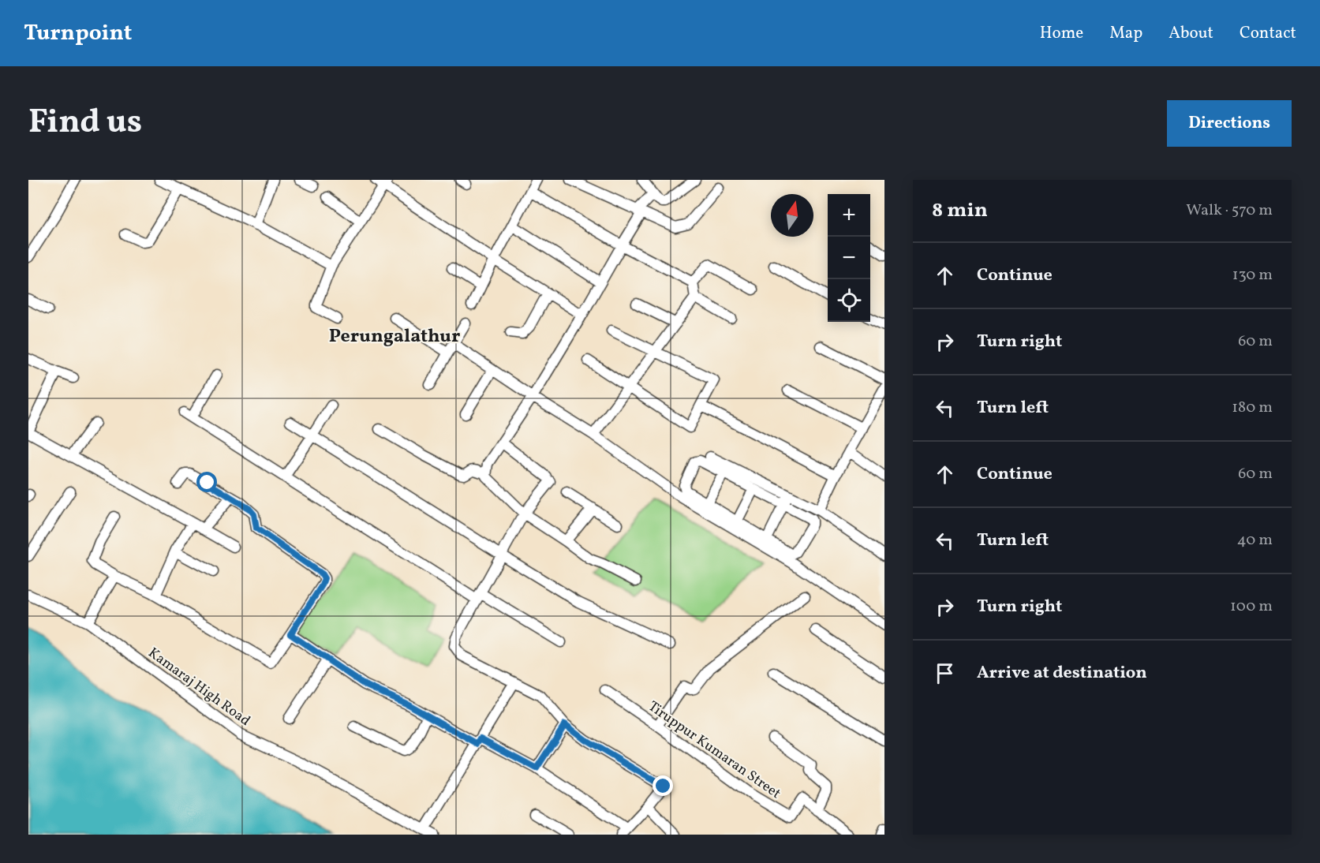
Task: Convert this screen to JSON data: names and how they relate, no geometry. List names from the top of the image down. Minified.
{"streets":{"street":["Kamaraj High Road","Tiruppur Kumaran Street"]},"districts":["Perungalathur"],"north":"top","page":{"header":"Turnpoint","nav":["Home","Map","About","Contact"],"title":"Find us","buttons":"Directions","heading":["8 min","Walk · 570 m"],"map_buttons":["+","−"],"list":[["Continue","130 m"],["Turn right","60 m"],["Turn left","180 m"],["Continue","60 m"],["Turn left","40 m"],["Turn right","100 m"],"Arrive at destination"]}}
